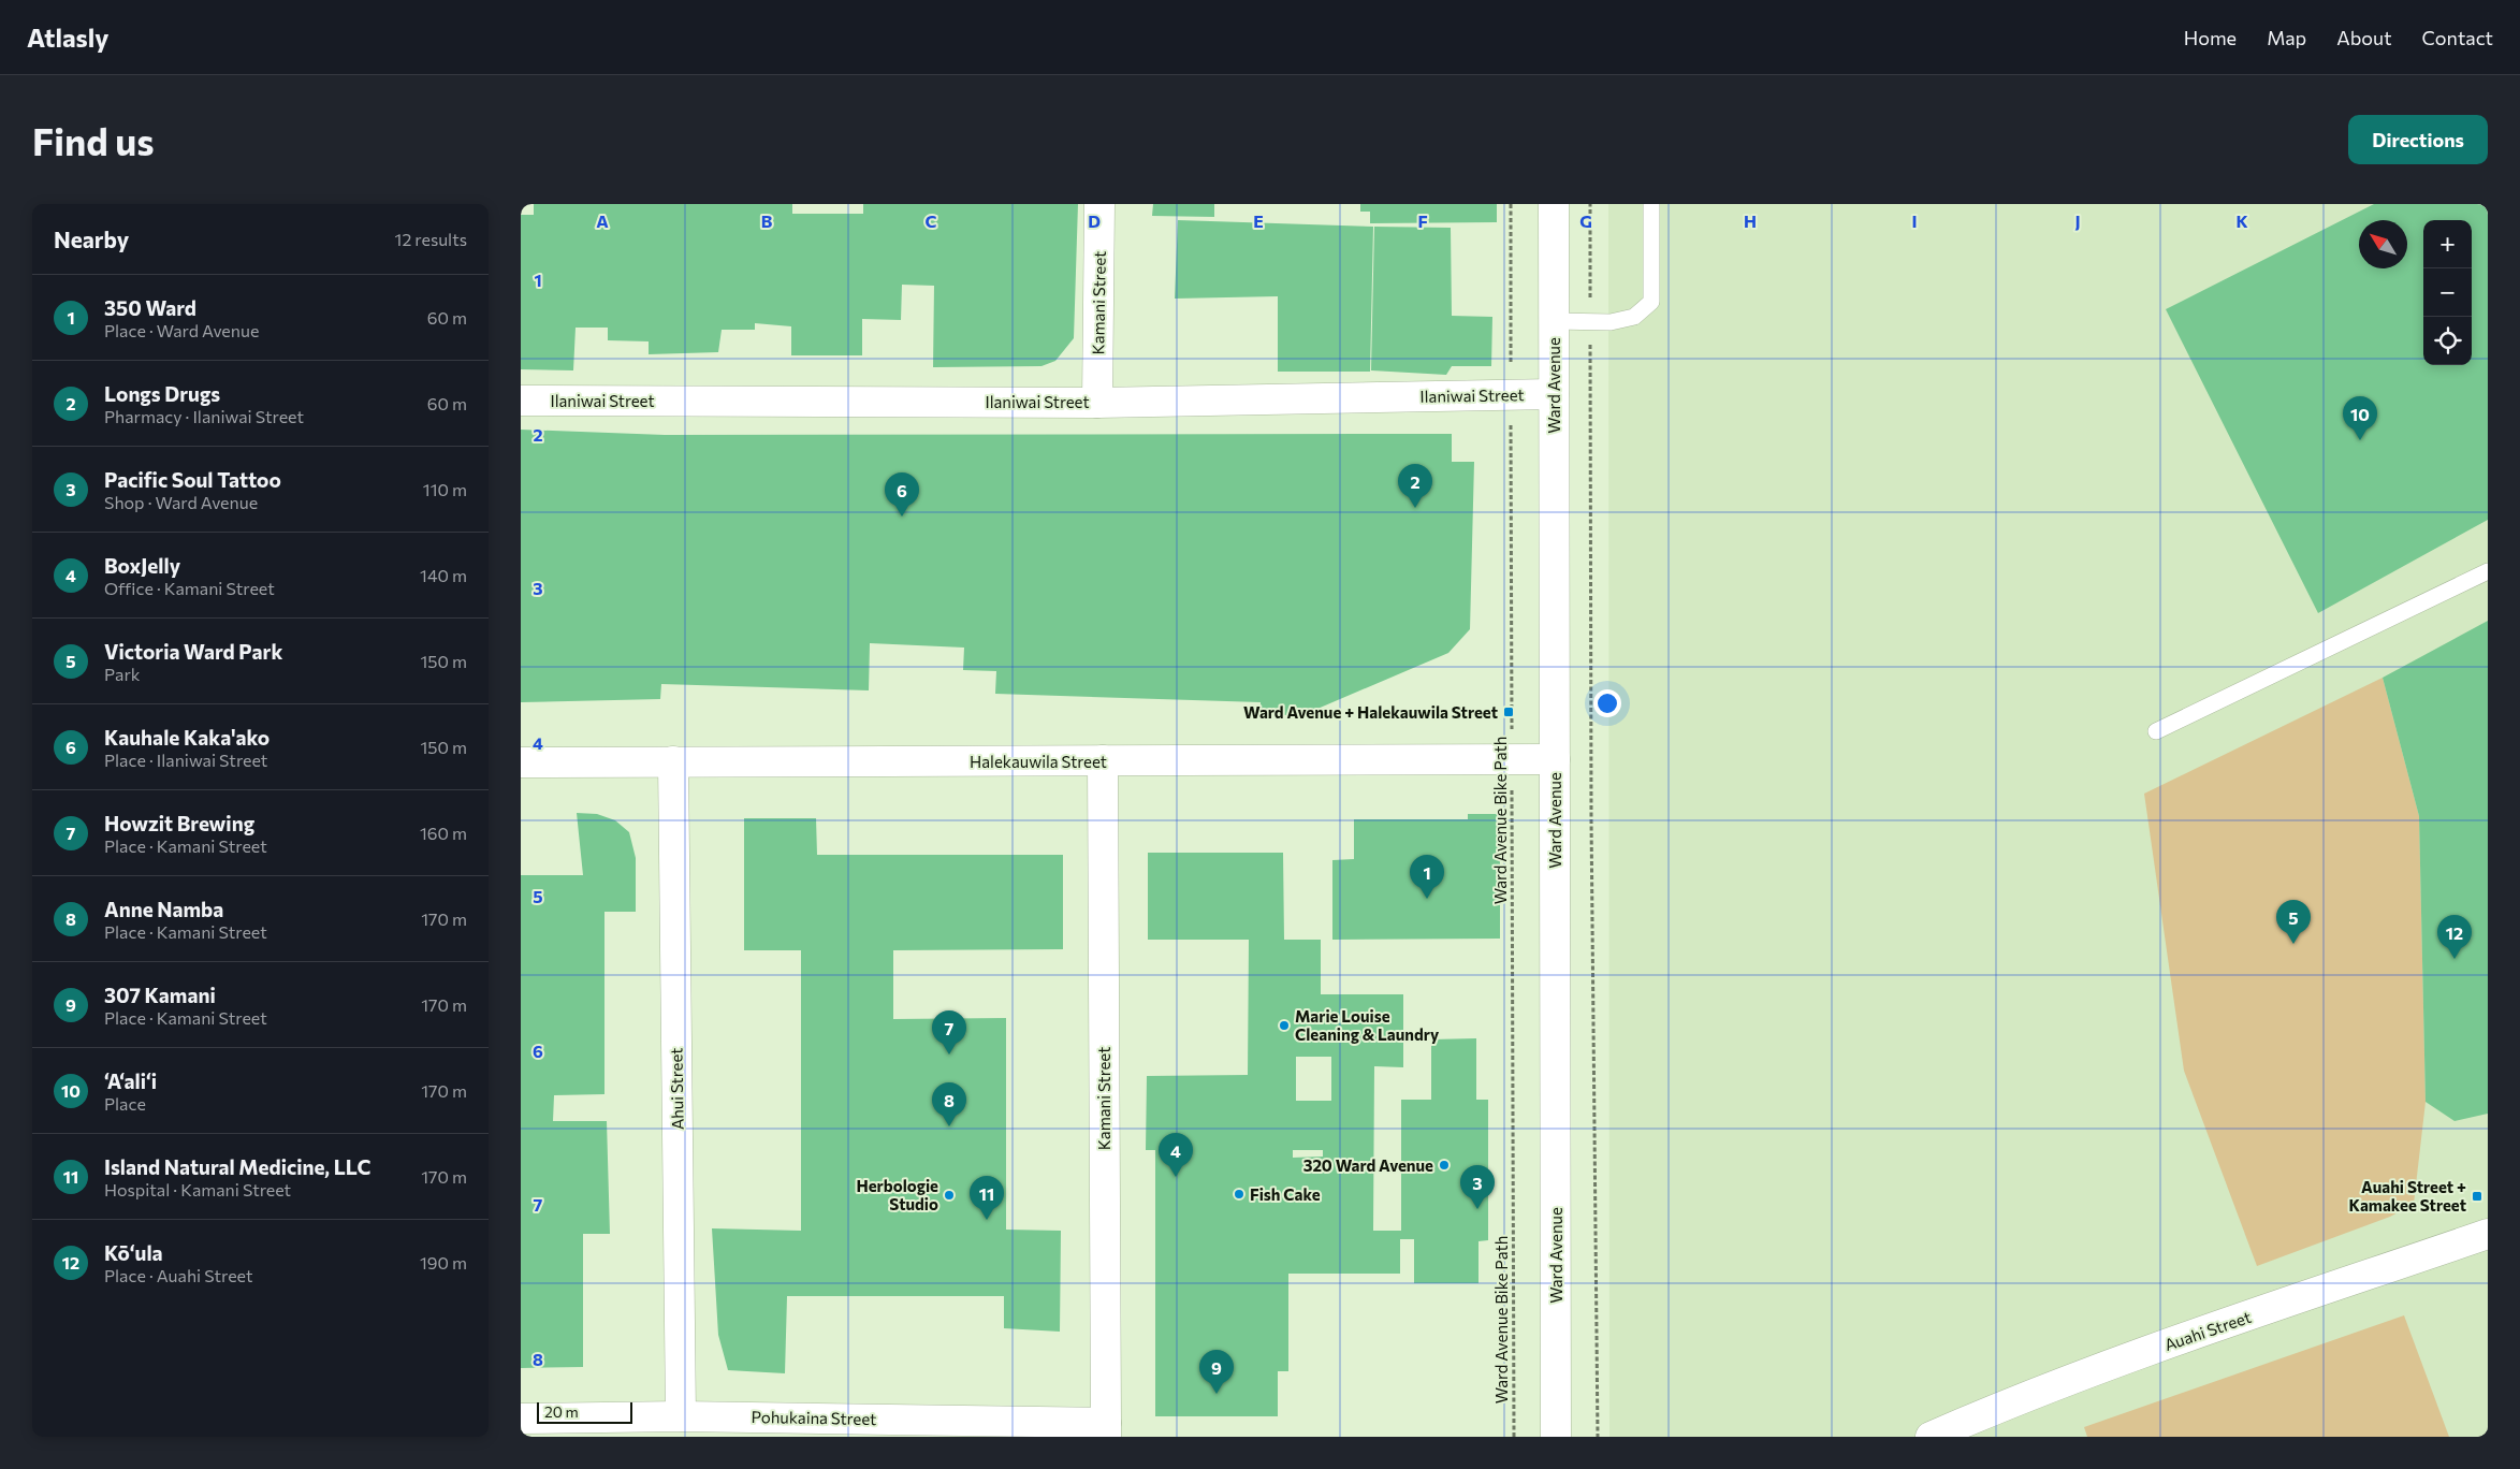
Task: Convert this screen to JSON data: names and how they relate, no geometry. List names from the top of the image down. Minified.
{"streets":{"street":["Kamani Street","Ward Avenue","Ilaniwai Street","Halekauwila Street","Ahui Street","Auahi Street","Pohukaina Street"],"path":["Ward Avenue Bike Path"]},"crossings":[["Kamani Street","Ilaniwai Street"],["Kamani Street","Halekauwila Street"],["Kamani Street","Pohukaina Street"],["Ward Avenue","Ilaniwai Street"],["Ward Avenue","Halekauwila Street"],["Ilaniwai Street","Ward Avenue Bike Path"],["Halekauwila Street","Ward Avenue Bike Path"],["Halekauwila Street","Ahui Street"],["Ahui Street","Pohukaina Street"]],"places":{"transit":["Ward Avenue + Halekauwila Street","Auahi Street + Kamakee Street"],"other":["Marie Louise Cleaning & Laundry","320 Ward Avenue","Fish Cake","Herbologie Studio"]},"scale_bar":"20 m","north":"top left","page":{"header":"Atlasly","nav":["Home","Map","About","Contact"],"buttons":"Directions","title":"Find us","heading":["Nearby","12 results"],"map_buttons":["+","−"],"list":[{"mark":"1","name":"350 Ward","note":"Place · Ward Avenue","value":"60 m"},{"mark":"2","name":"Longs Drugs","note":"Pharmacy · Ilaniwai Street","value":"60 m"},{"mark":"3","name":"Pacific Soul Tattoo","note":"Shop · Ward Avenue","value":"110 m"},{"mark":"4","name":"BoxJelly","note":"Office · Kamani Street","value":"140 m"},{"mark":"5","name":"Victoria Ward Park","note":"Park","value":"150 m"},{"mark":"6","name":"Kauhale Kaka'ako","note":"Place · Ilaniwai Street","value":"150 m"},{"mark":"7","name":"Howzit Brewing","note":"Place · Kamani Street","value":"160 m"},{"mark":"8","name":"Anne Namba","note":"Place · Kamani Street","value":"170 m"},{"mark":"9","name":"307 Kamani","note":"Place · Kamani Street","value":"170 m"},{"mark":"10","name":"‘A‘ali‘i","note":"Place","value":"170 m"},{"mark":"11","name":"Island Natural Medicine, LLC","note":"Hospital · Kamani Street","value":"170 m"},{"mark":"12","name":"Kōʻula","note":"Place · Auahi Street","value":"190 m"}],"pins":["10","2","6","1","5","12","7","8","4","3","11","9"],"scale":"20 m"},"grid":{"columns":["A","B","C","D","E","F","G","H","I","J","K"],"rows":["1","2","3","4","5","6","7","8"]}}
